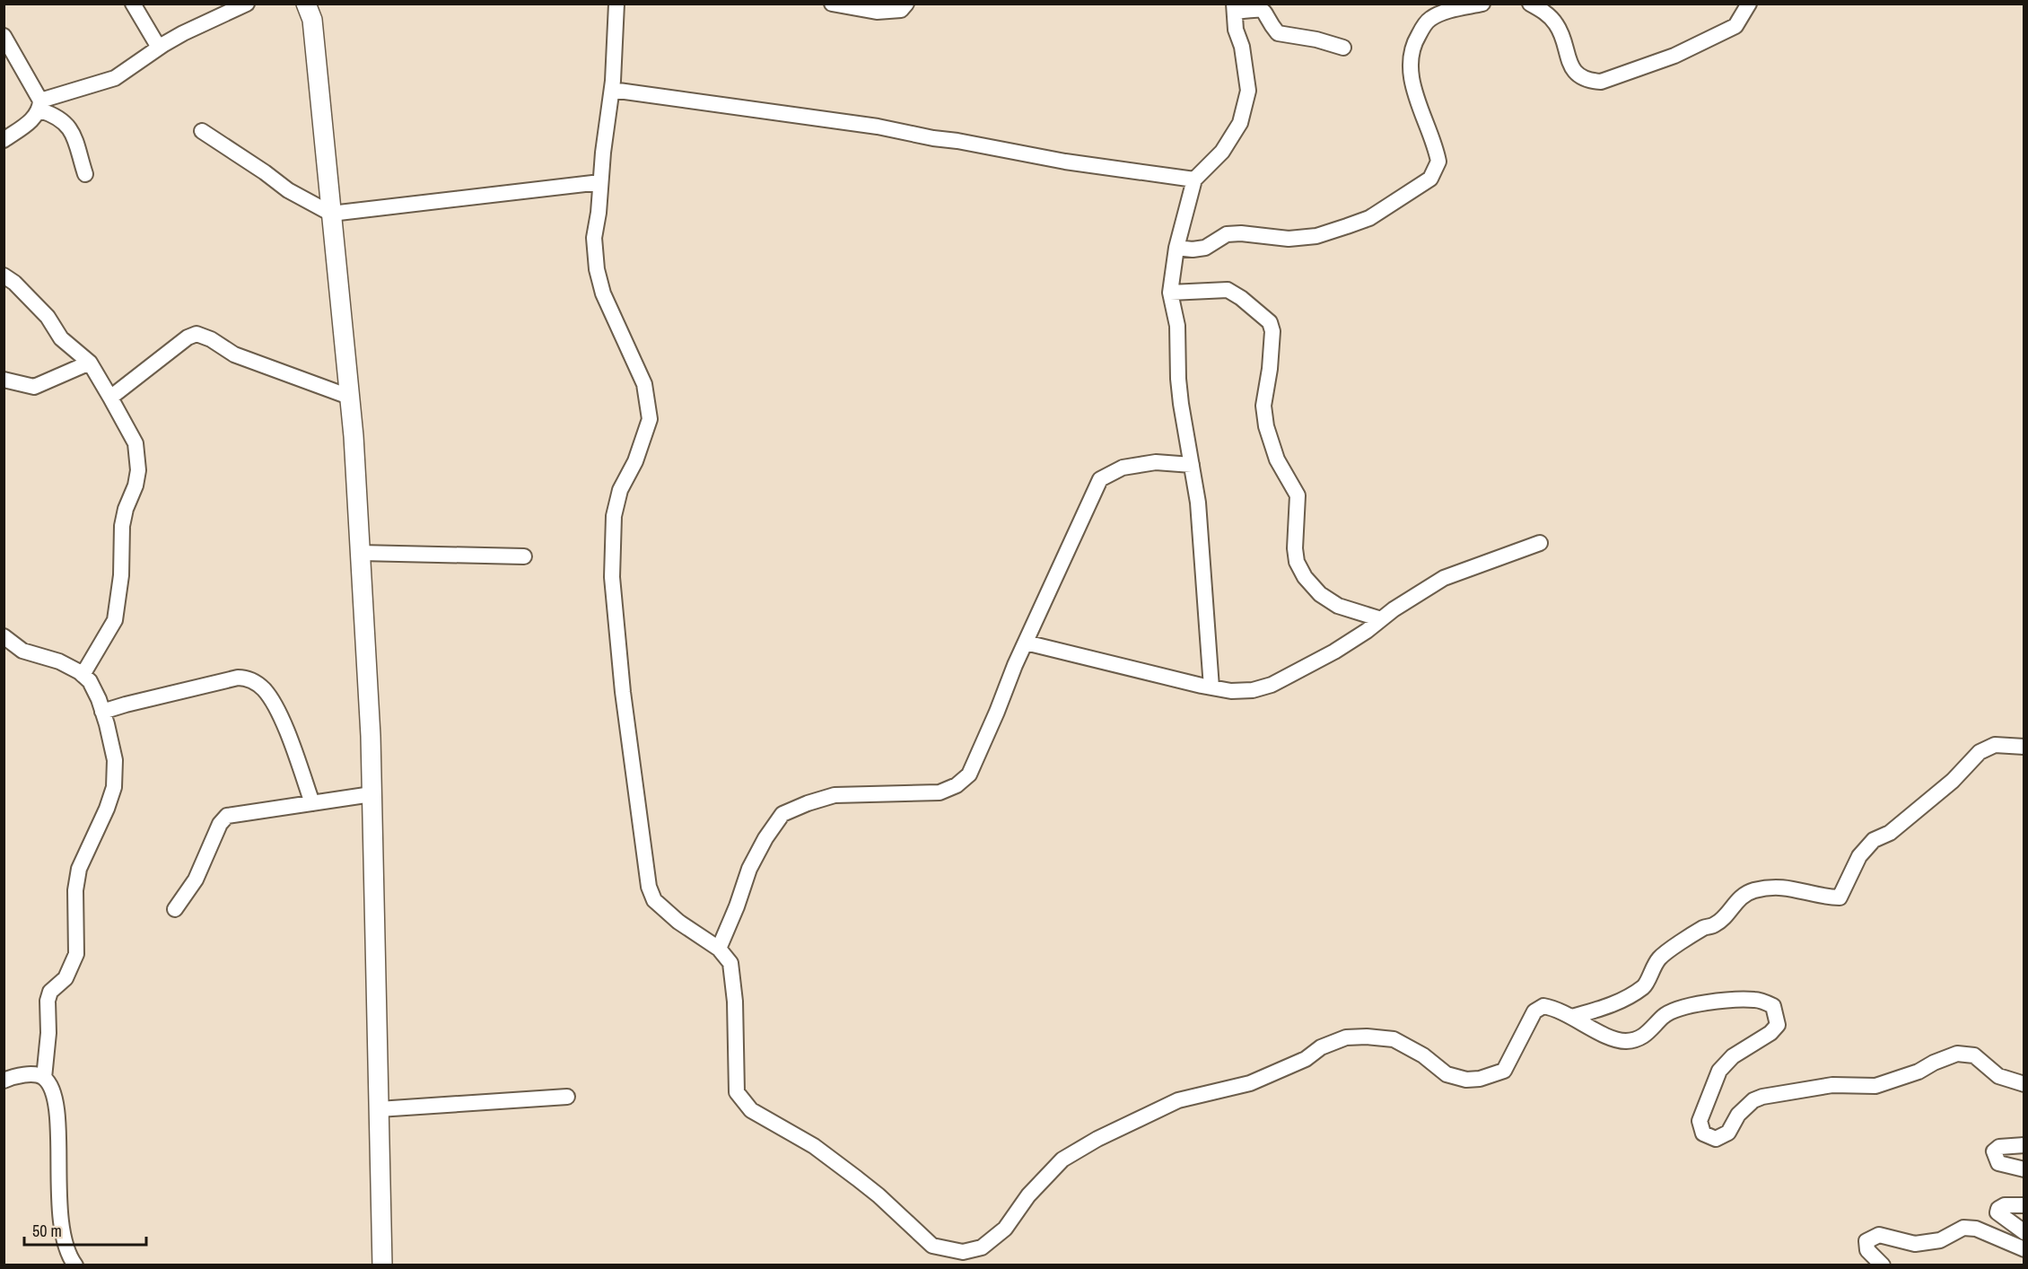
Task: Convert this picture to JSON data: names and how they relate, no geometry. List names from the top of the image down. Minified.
{"scale_bar":"50 m"}
